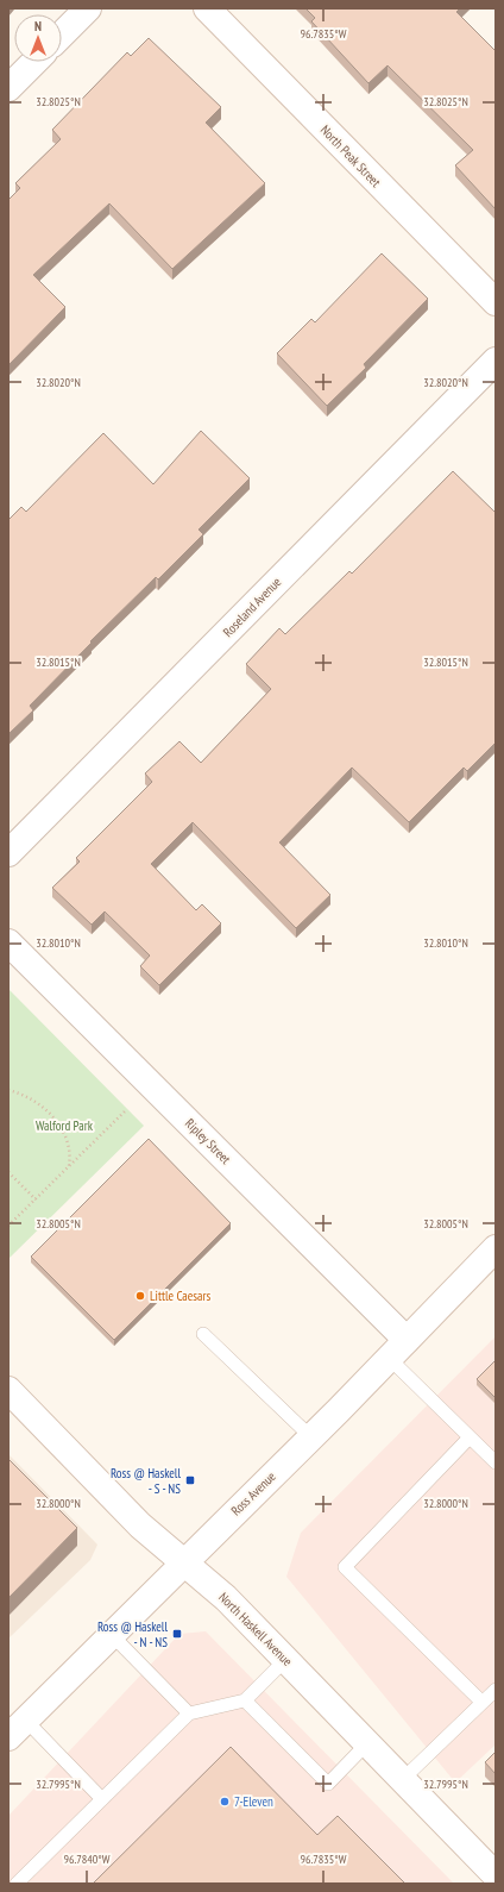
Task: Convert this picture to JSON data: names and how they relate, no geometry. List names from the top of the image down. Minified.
{"streets":{"main road":["North Peak Street","Roseland Avenue","Ripley Street","Ross Avenue","North Haskell Avenue"]},"crossings":[["Ripley Street","Ross Avenue"],["Ross Avenue","North Haskell Avenue"]],"parks":["Walford Park"],"places":{"other":["Little Caesars","7-Eleven"],"transit":["Ross @ Haskell - S - NS","Ross @ Haskell - N - NS"]},"north":"top","coordinates":["96.7835°W","32.8025°N","32.8020°N","32.8015°N","32.8010°N","32.8005°N","32.8000°N","32.7995°N","96.7840°W"]}
